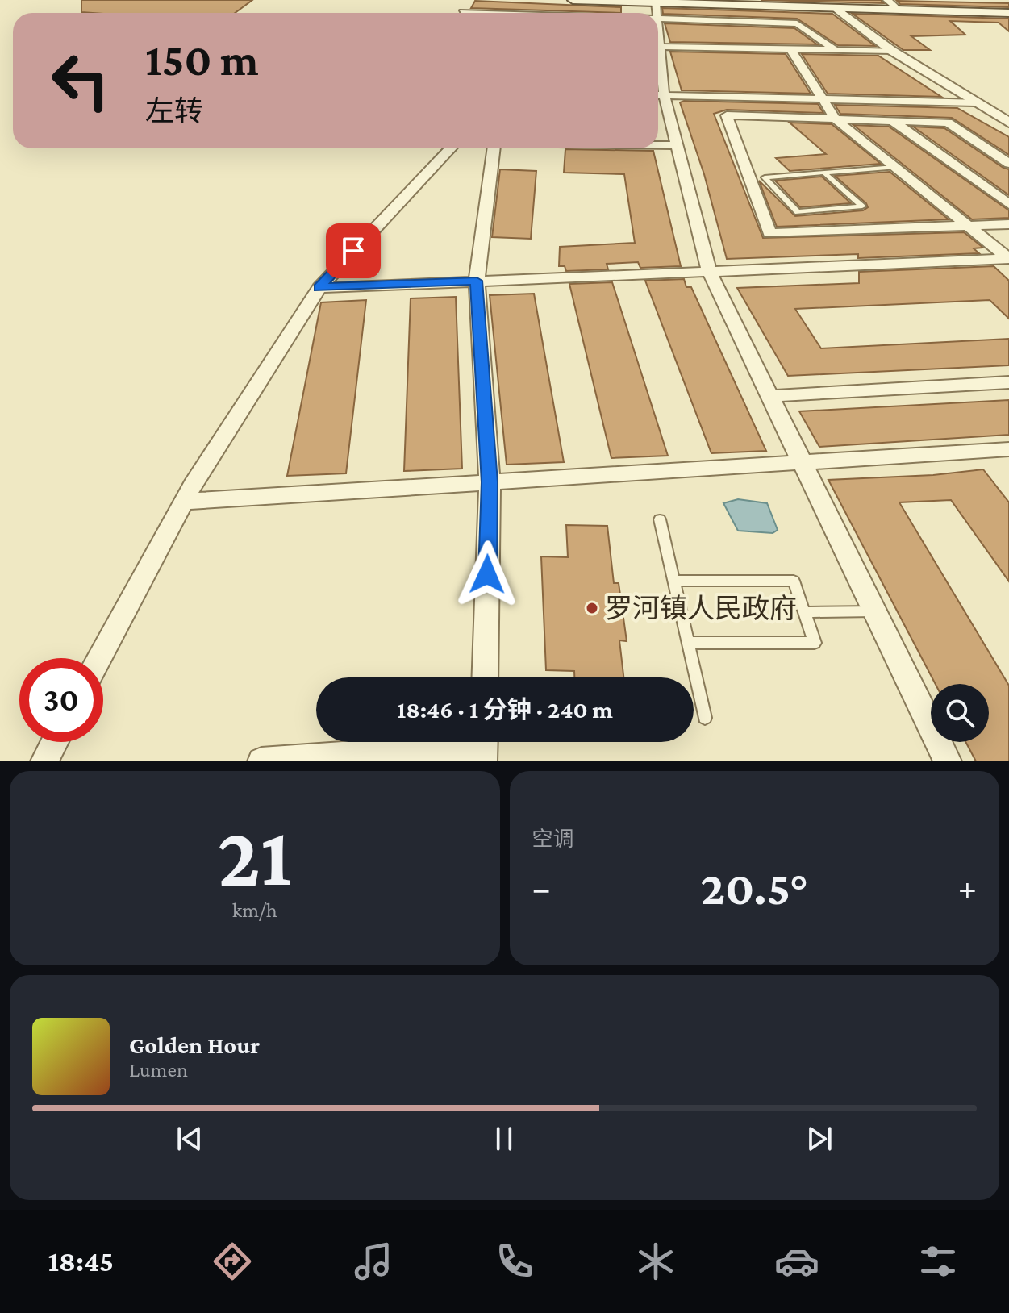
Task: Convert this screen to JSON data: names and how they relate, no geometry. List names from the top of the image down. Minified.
{"places":["罗河镇人民政府"],"page":{"turn":["150 m","左转"],"limit":"30","trip":"18:46 · 1 分钟 · 240 m","tile":[["21","km/h"],"空调"],"heat":["−","20.5°","+"],"song":["Golden Hour","Lumen"],"tabs":"18:45"}}
